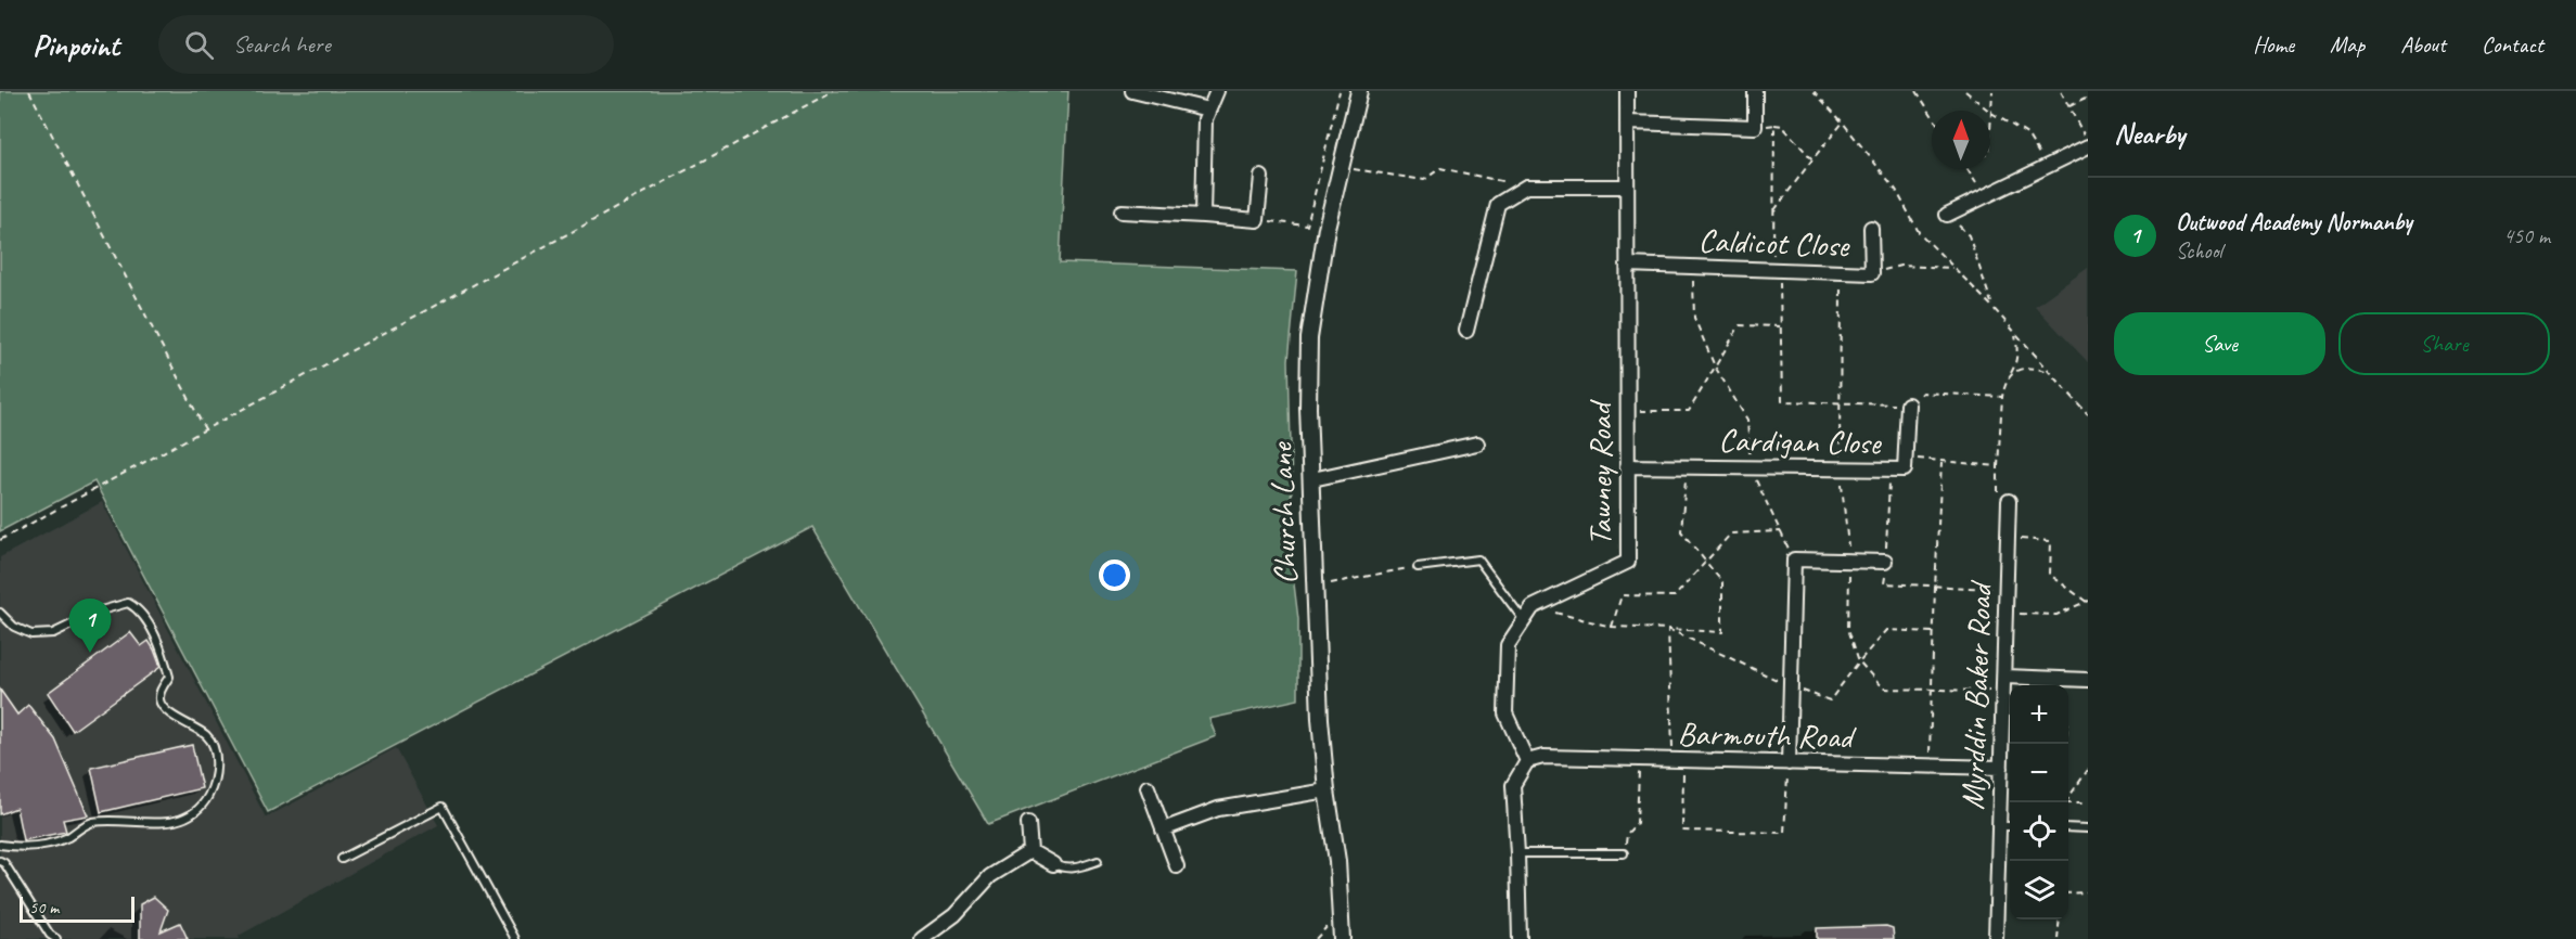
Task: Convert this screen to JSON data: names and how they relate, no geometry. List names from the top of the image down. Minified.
{"streets":{"street":["Caldicot Close","Cardigan Close","Tawney Road","Church Lane","Myrddin Baker Road","Barmouth Road"]},"crossings":[["Caldicot Close","Tawney Road"],["Cardigan Close","Tawney Road"],["Tawney Road","Barmouth Road"],["Myrddin Baker Road","Barmouth Road"]],"scale_bar":"50 m","north":"top","page":{"header":"Pinpoint","search":"Search here","nav":["Home","Map","About","Contact"],"heading":"Nearby","list":[{"mark":"1","name":"Outwood Academy Normanby","note":"School","value":"450 m"}],"buttons":["Save","Share"],"pins":"1","map_buttons":["+","−"],"scale":"50 m"}}
